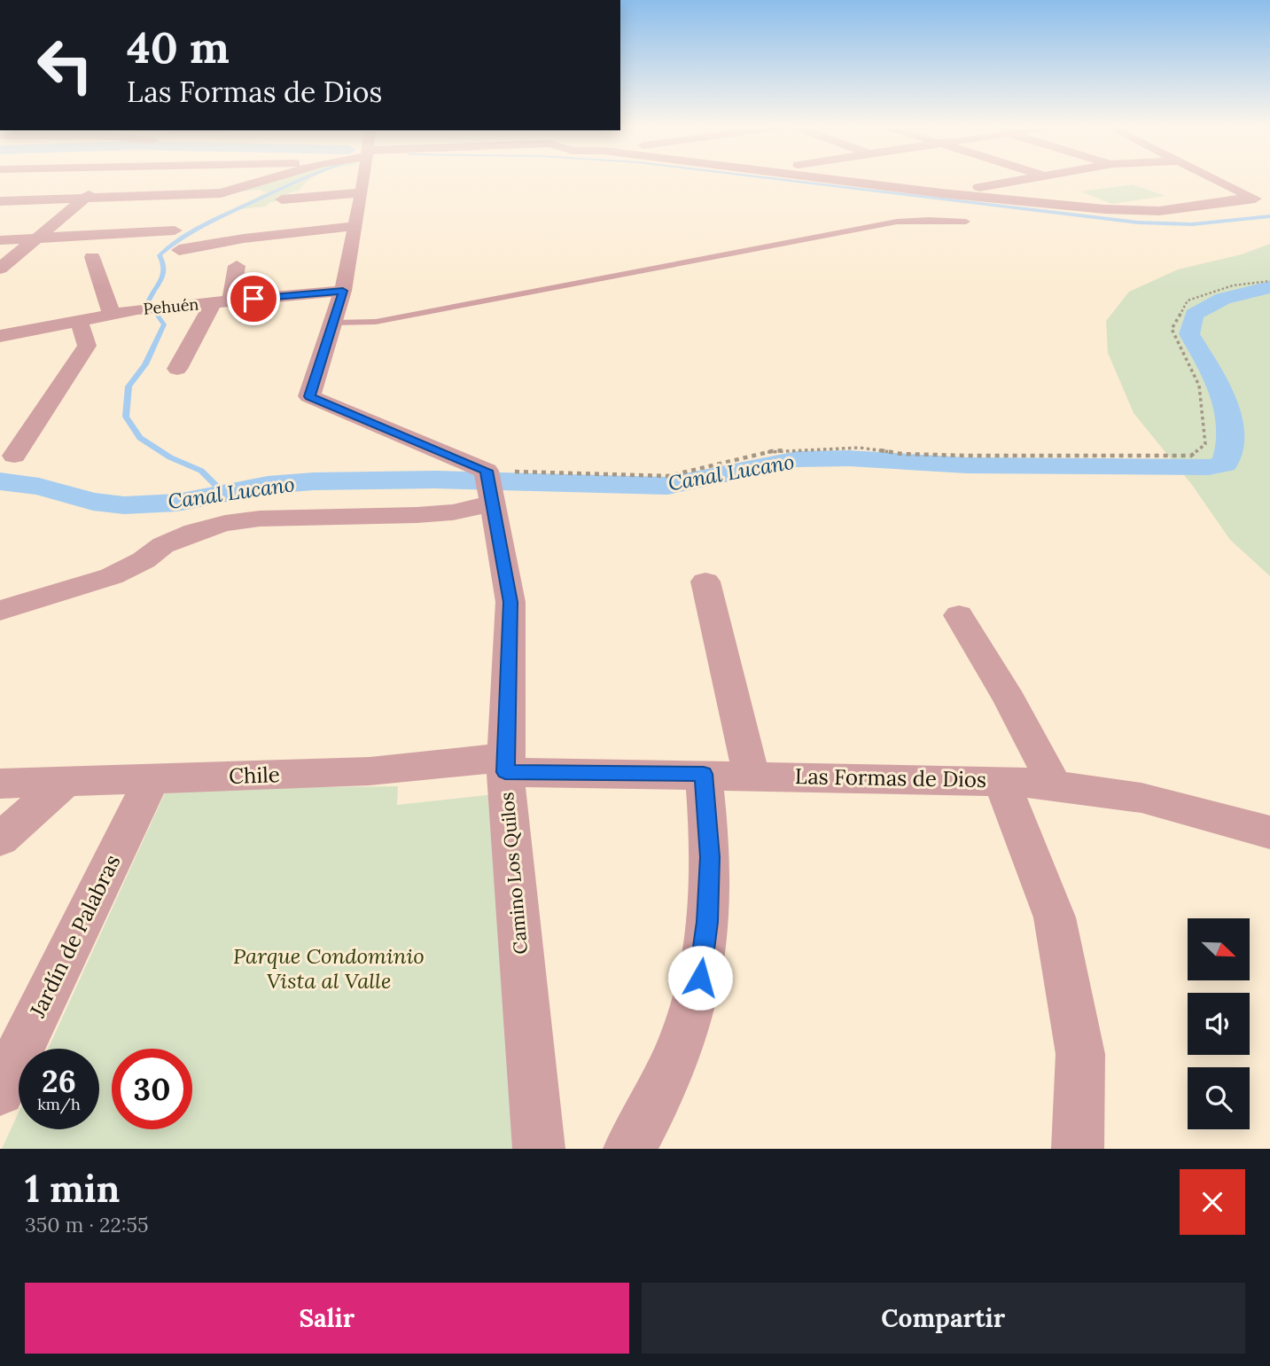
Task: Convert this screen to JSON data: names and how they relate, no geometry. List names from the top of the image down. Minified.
{"streets":{"street":["Pehuén","Chile","Las Formas de Dios","Camino Los Quilos","Jardín de Palabras"]},"crossings":[["Chile","Las Formas de Dios"],["Chile","Camino Los Quilos"],["Chile","Jardín de Palabras"],["Las Formas de Dios","Camino Los Quilos"]],"water":["Canal Lucano"],"parks":["Parque Condominio Vista al Valle"],"north":"bottom right","page":{"turn":["40 m","Las Formas de Dios"],"speed":"26 km/h","limit":"30","heading":["1 min","350 m · 22:55"],"buttons":["Salir","Compartir"]}}
